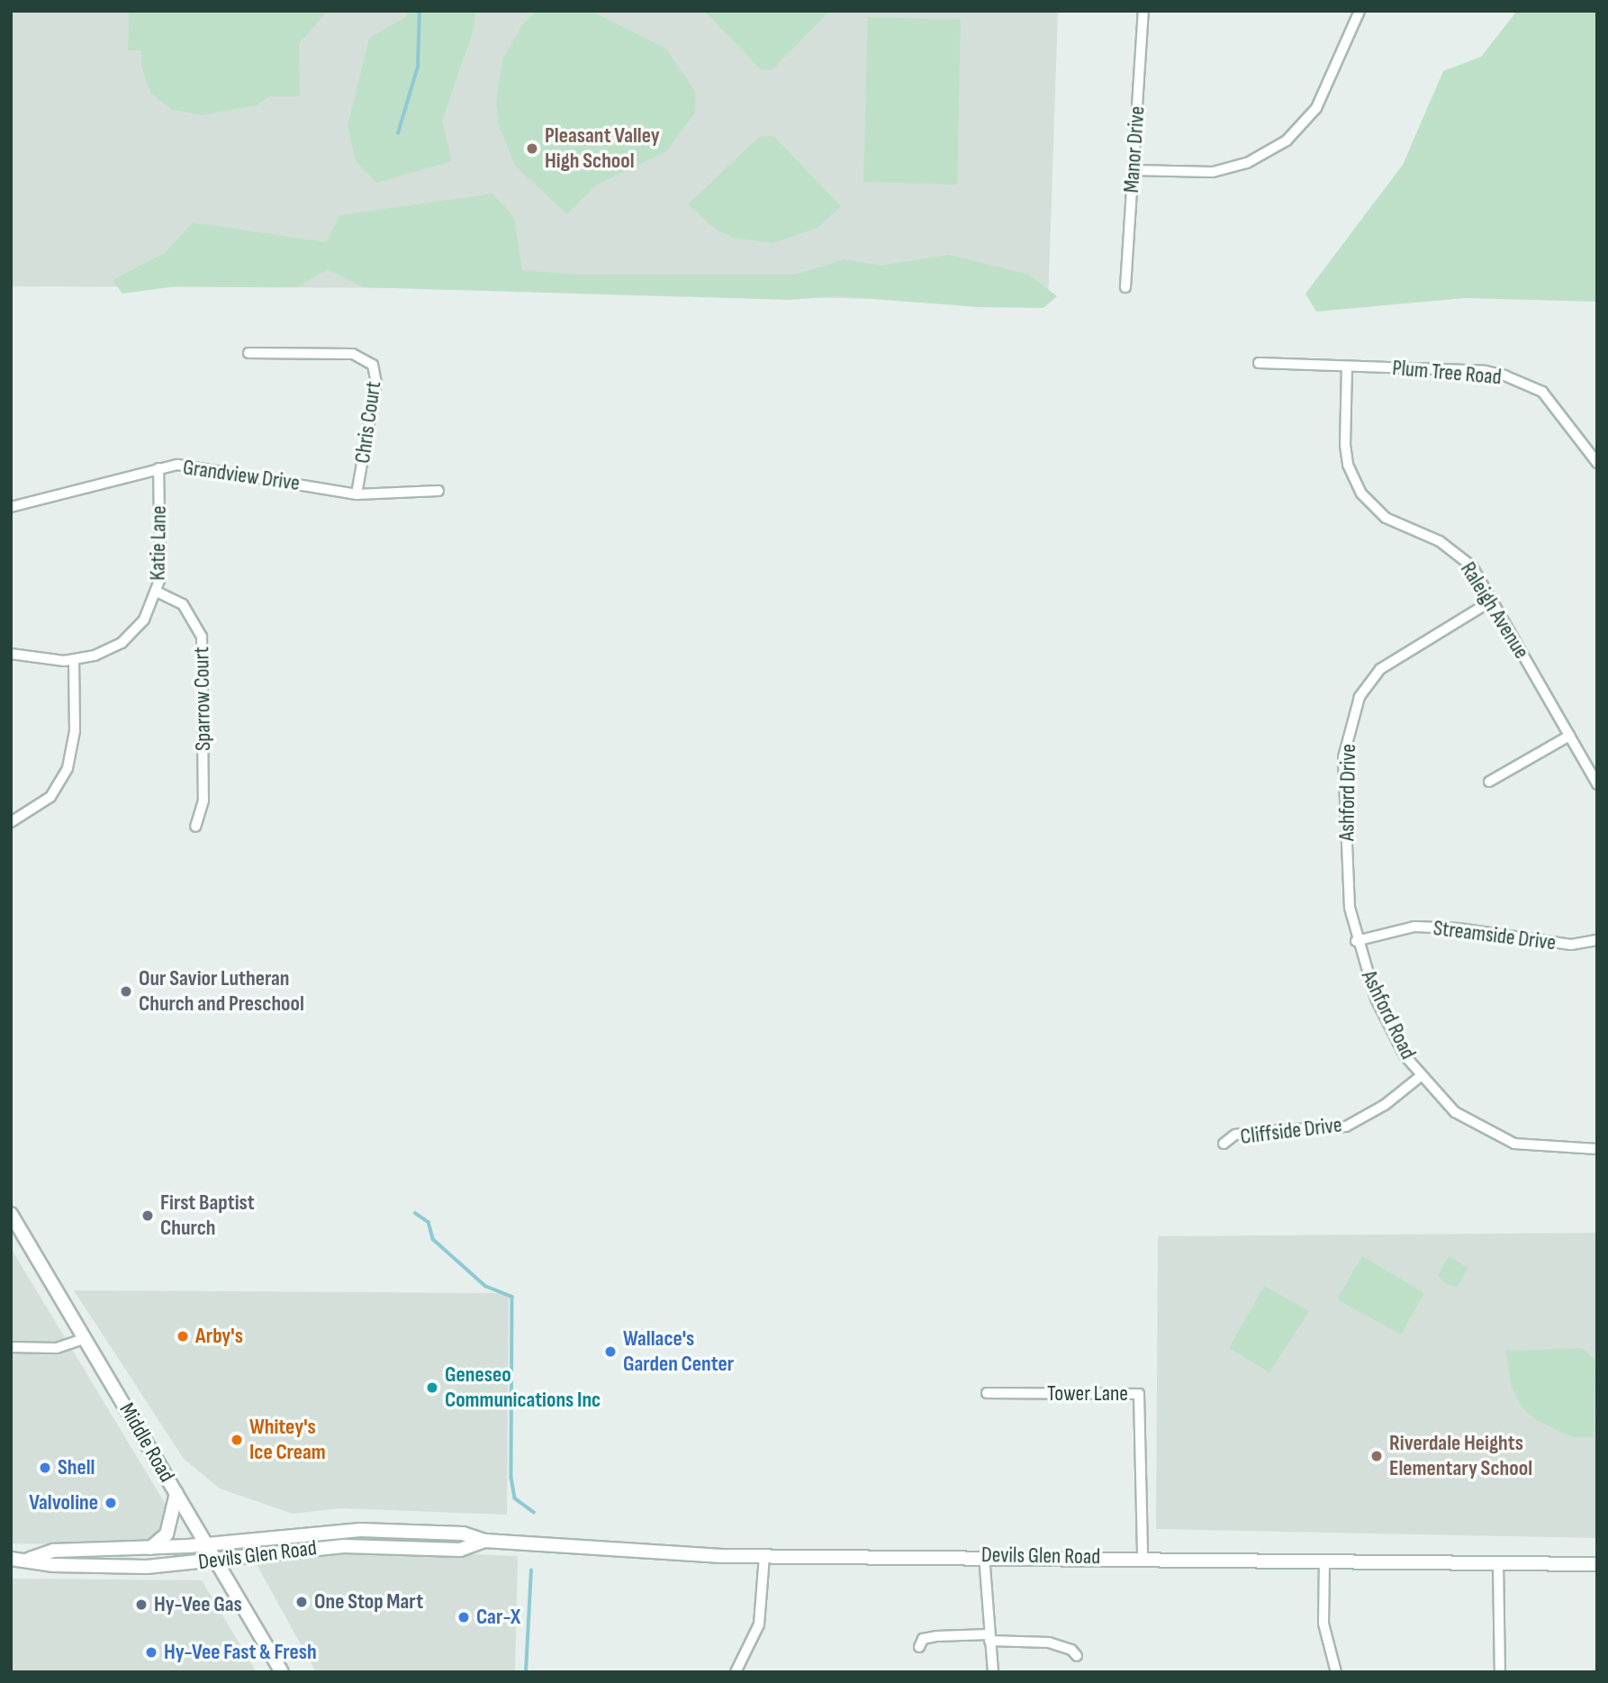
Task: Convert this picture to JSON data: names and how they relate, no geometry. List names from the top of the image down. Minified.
{"streets":{"main road":["Middle Road","Devils Glen Road"],"street":["Manor Drive","Plum Tree Road","Chris Court","Grandview Drive","Katie Lane","Raleigh Avenue","Sparrow Court","Ashford Drive","Streamside Drive","Ashford Road","Cliffside Drive","Tower Lane"]},"crossings":[["Plum Tree Road","Raleigh Avenue"],["Chris Court","Grandview Drive"],["Grandview Drive","Katie Lane"],["Katie Lane","Sparrow Court"],["Raleigh Avenue","Ashford Drive"],["Ashford Drive","Streamside Drive"],["Ashford Drive","Ashford Road"],["Streamside Drive","Ashford Road"],["Ashford Road","Cliffside Drive"],["Tower Lane","Devils Glen Road"],["Middle Road","Devils Glen Road"]],"places":["Pleasant Valley High School","Our Savior Lutheran Church and Preschool","First Baptist Church","Arby's","Wallace's Garden Center","Geneseo Communications Inc","Whitey's Ice Cream","Riverdale Heights Elementary School","Shell","Valvoline","One Stop Mart","Hy-Vee Gas","Car-X","Hy-Vee Fast & Fresh"]}
